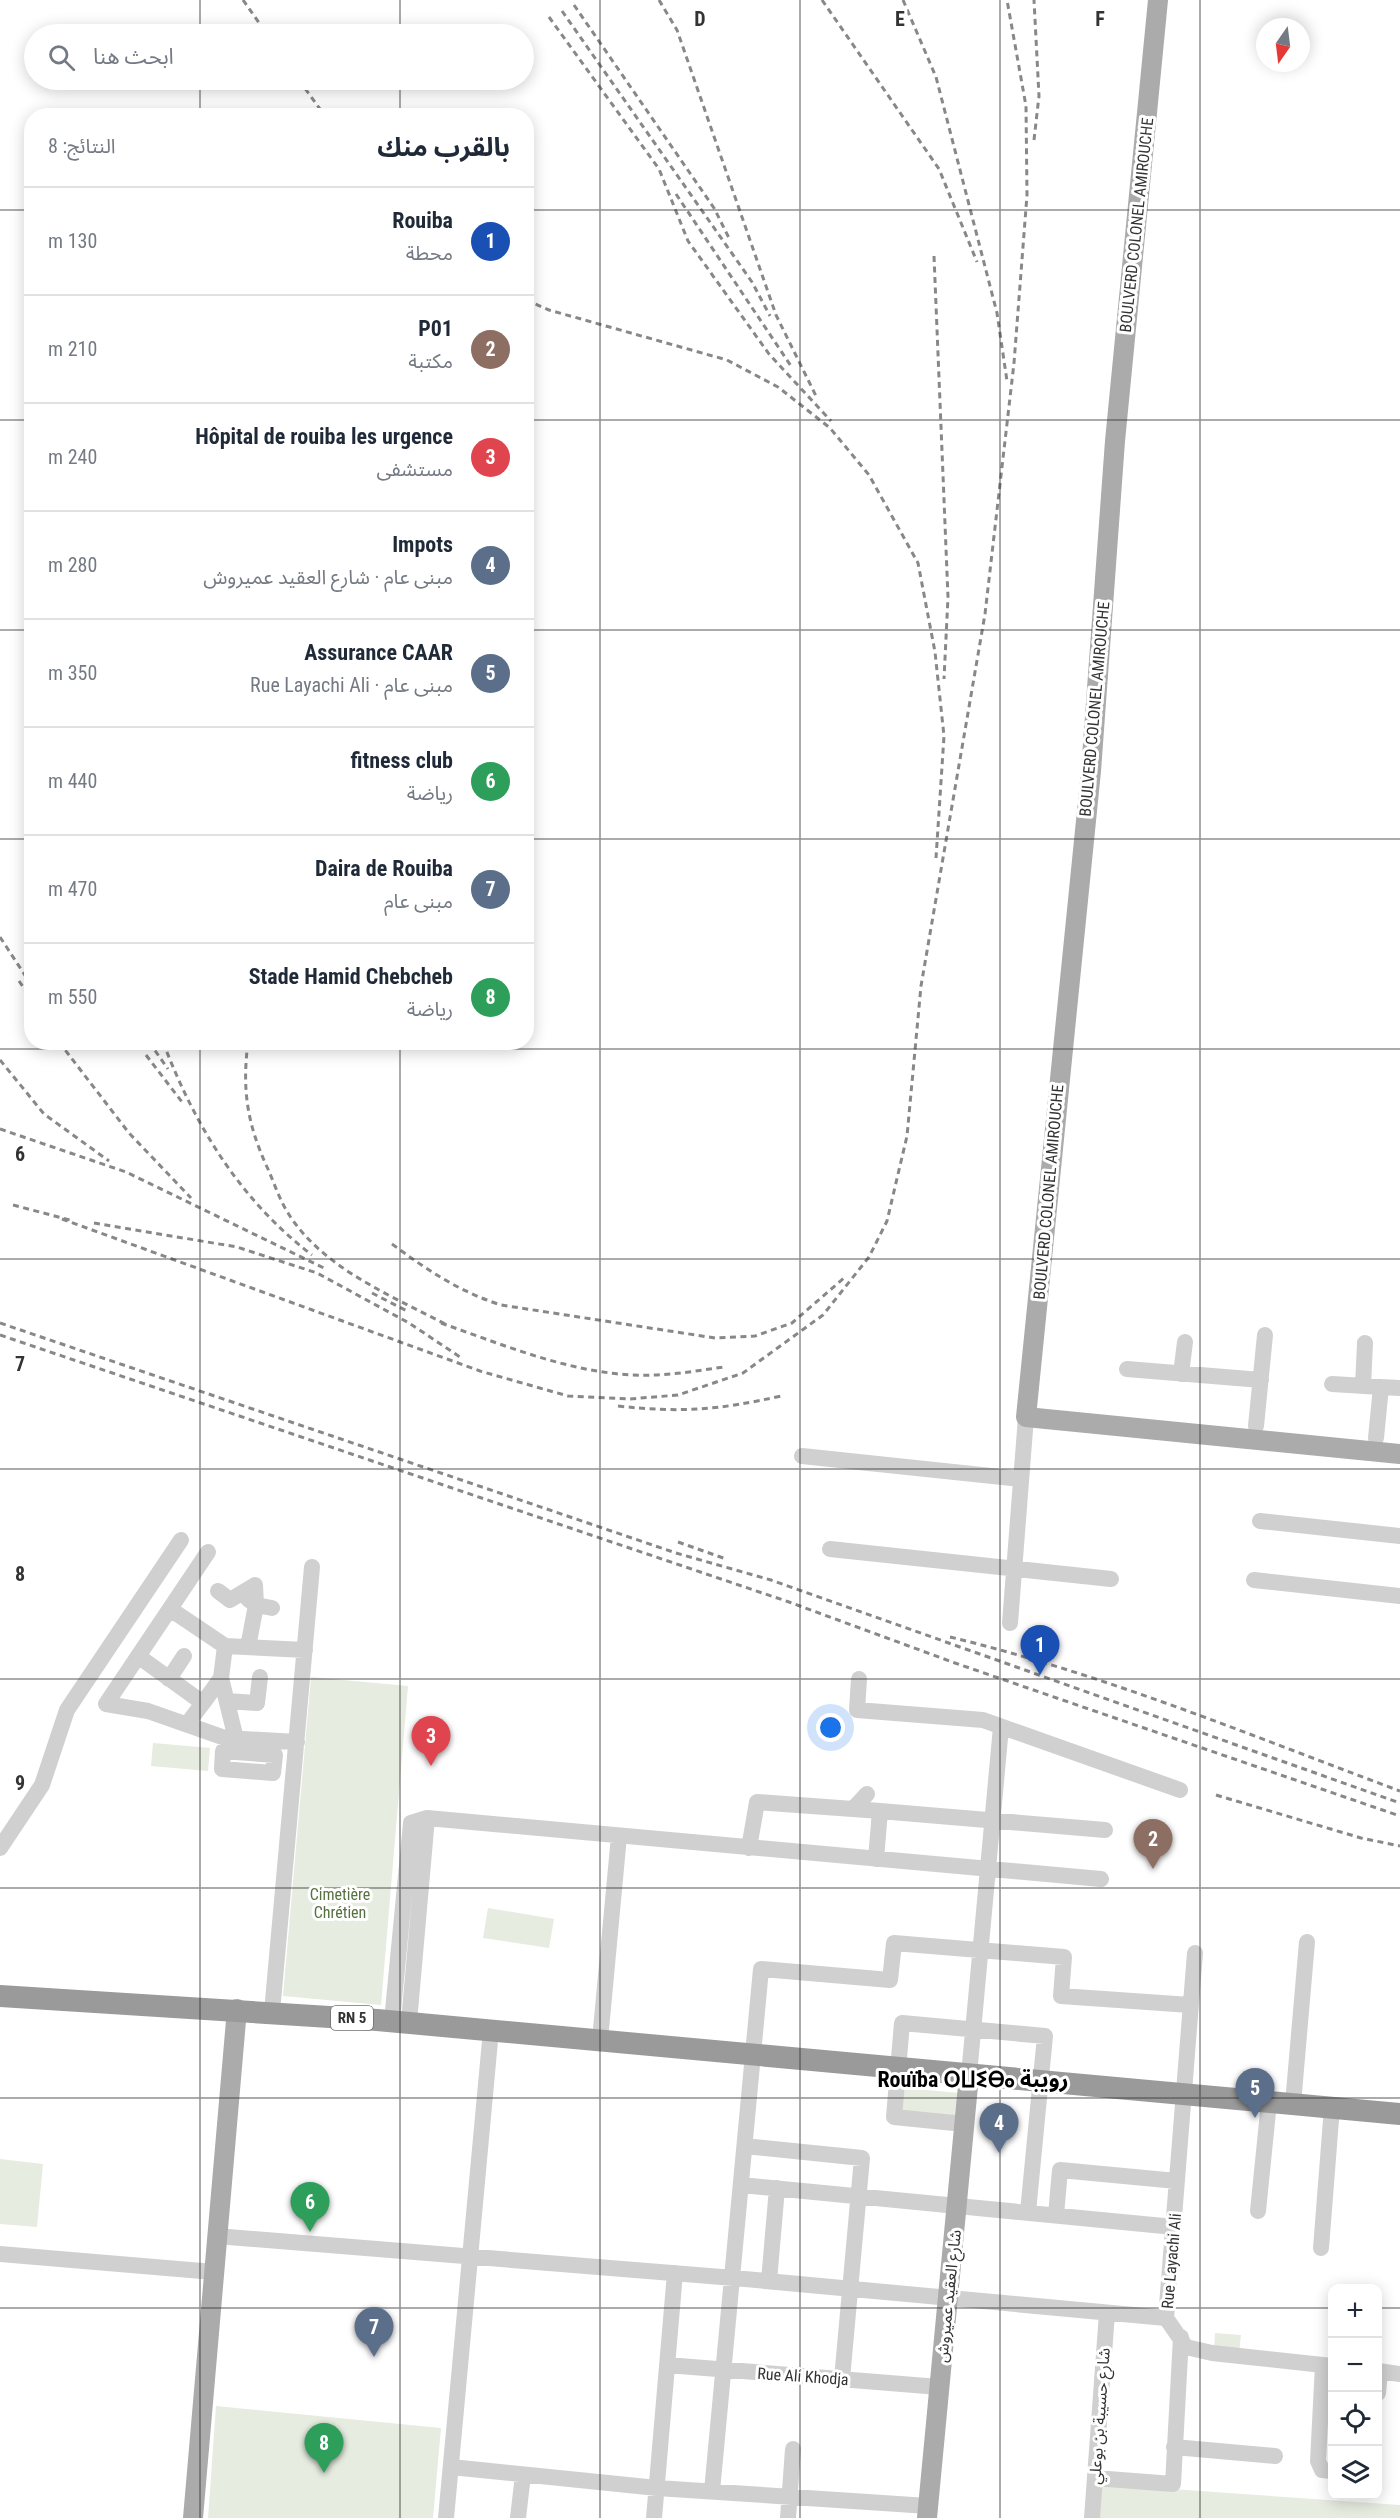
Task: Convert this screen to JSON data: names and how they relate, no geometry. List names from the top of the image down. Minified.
{"streets":{"highway":["RN 5"],"main road":["BOULVERD COLONEL AMIROUCHE","شارع العقيد عميروش"],"street":["Rue Layachi Ali","Rue Ali Khodja","شارع حسيبة بن بوعلي"]},"crossings":[["RN 5","Rue Layachi Ali"],["RN 5","شارع العقيد عميروش"],["شارع العقيد عميروش","Rue Ali Khodja"]],"districts":["Rouïba ⵔⵡⵉⴱⴰ رويبة"],"parks":["Cimetière Chrétien"],"north":"bottom","page":{"search":"ابحث هنا","heading":["بالقرب منك","النتائج: 8"],"list":[{"mark":"1","name":"Rouiba","note":"محطة","value":"130 m"},{"mark":"2","name":"P01","note":"مكتبة","value":"210 m"},{"mark":"3","name":"Hôpital de rouiba les urgence","note":"مستشفى","value":"240 m"},{"mark":"4","name":"Impots","note":"مبنى عام · شارع العقيد عميروش","value":"280 m"},{"mark":"5","name":"Assurance CAAR","note":"مبنى عام · Rue Layachi Ali","value":"350 m"},{"mark":"6","name":"fitness club","note":"رياضة","value":"440 m"},{"mark":"7","name":"Daira de Rouiba","note":"مبنى عام","value":"470 m"},{"mark":"8","name":"Stade Hamid Chebcheb","note":"رياضة","value":"550 m"}],"pins":["1","3","2","5","4","6","7","8"],"map_buttons":["+","−"]},"grid":{"columns":["D","E","F"],"rows":["6","7","8","9"]}}
